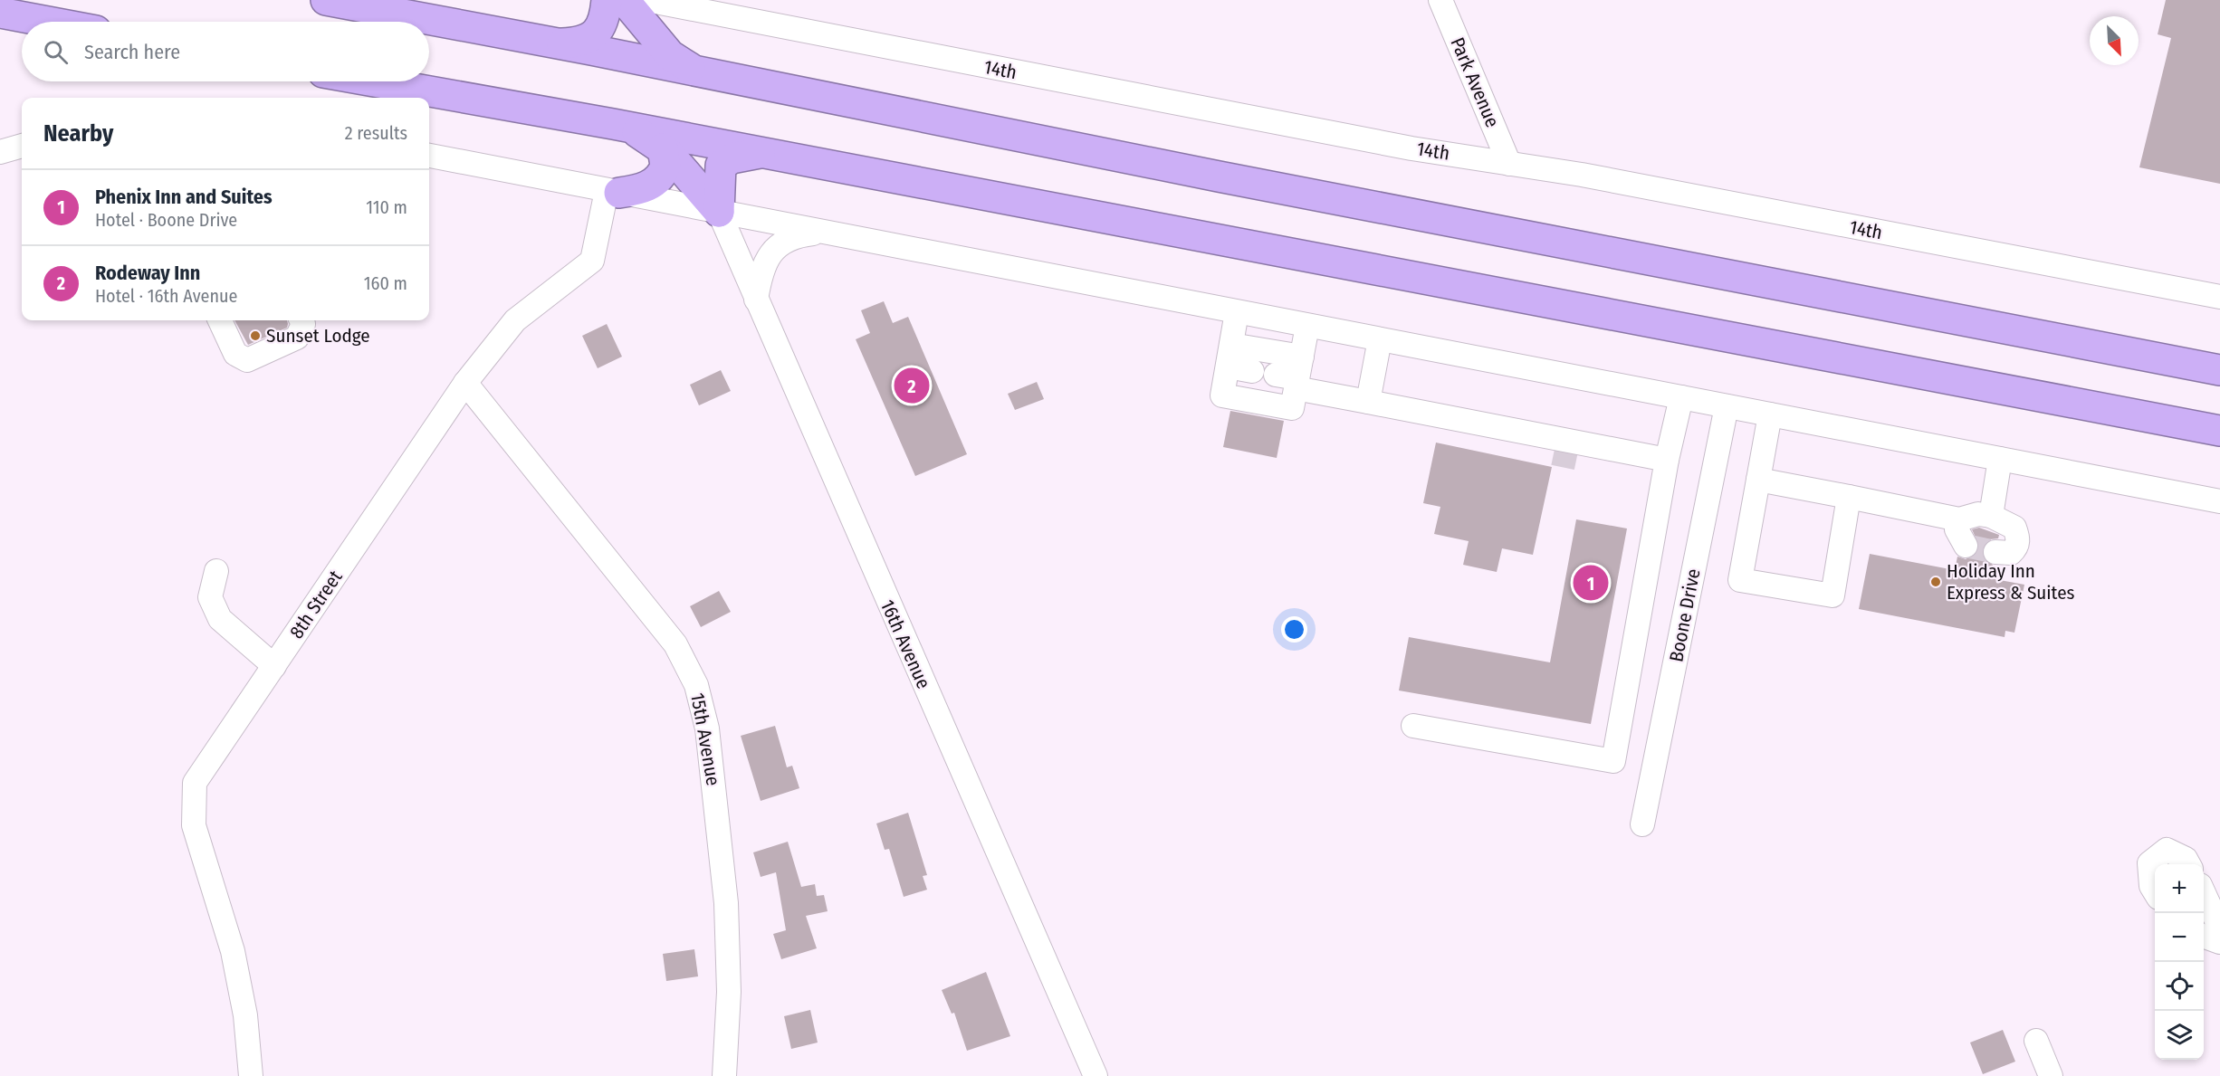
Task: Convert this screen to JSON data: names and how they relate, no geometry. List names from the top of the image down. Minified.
{"streets":{"street":["14th","Park Avenue","8th Street","Boone Drive","16th Avenue","15th Avenue"]},"crossings":[["14th","Park Avenue"],["8th Street","15th Avenue"]],"places":["Sunset Lodge","Holiday Inn Express & Suites"],"north":"bottom right","page":{"search":"Search here","heading":["Nearby","2 results"],"list":[{"mark":"1","name":"Phenix Inn and Suites","note":"Hotel · Boone Drive","value":"110 m"},{"mark":"2","name":"Rodeway Inn","note":"Hotel · 16th Avenue","value":"160 m"}],"pins":["2","1"],"map_buttons":["+","−"]}}
